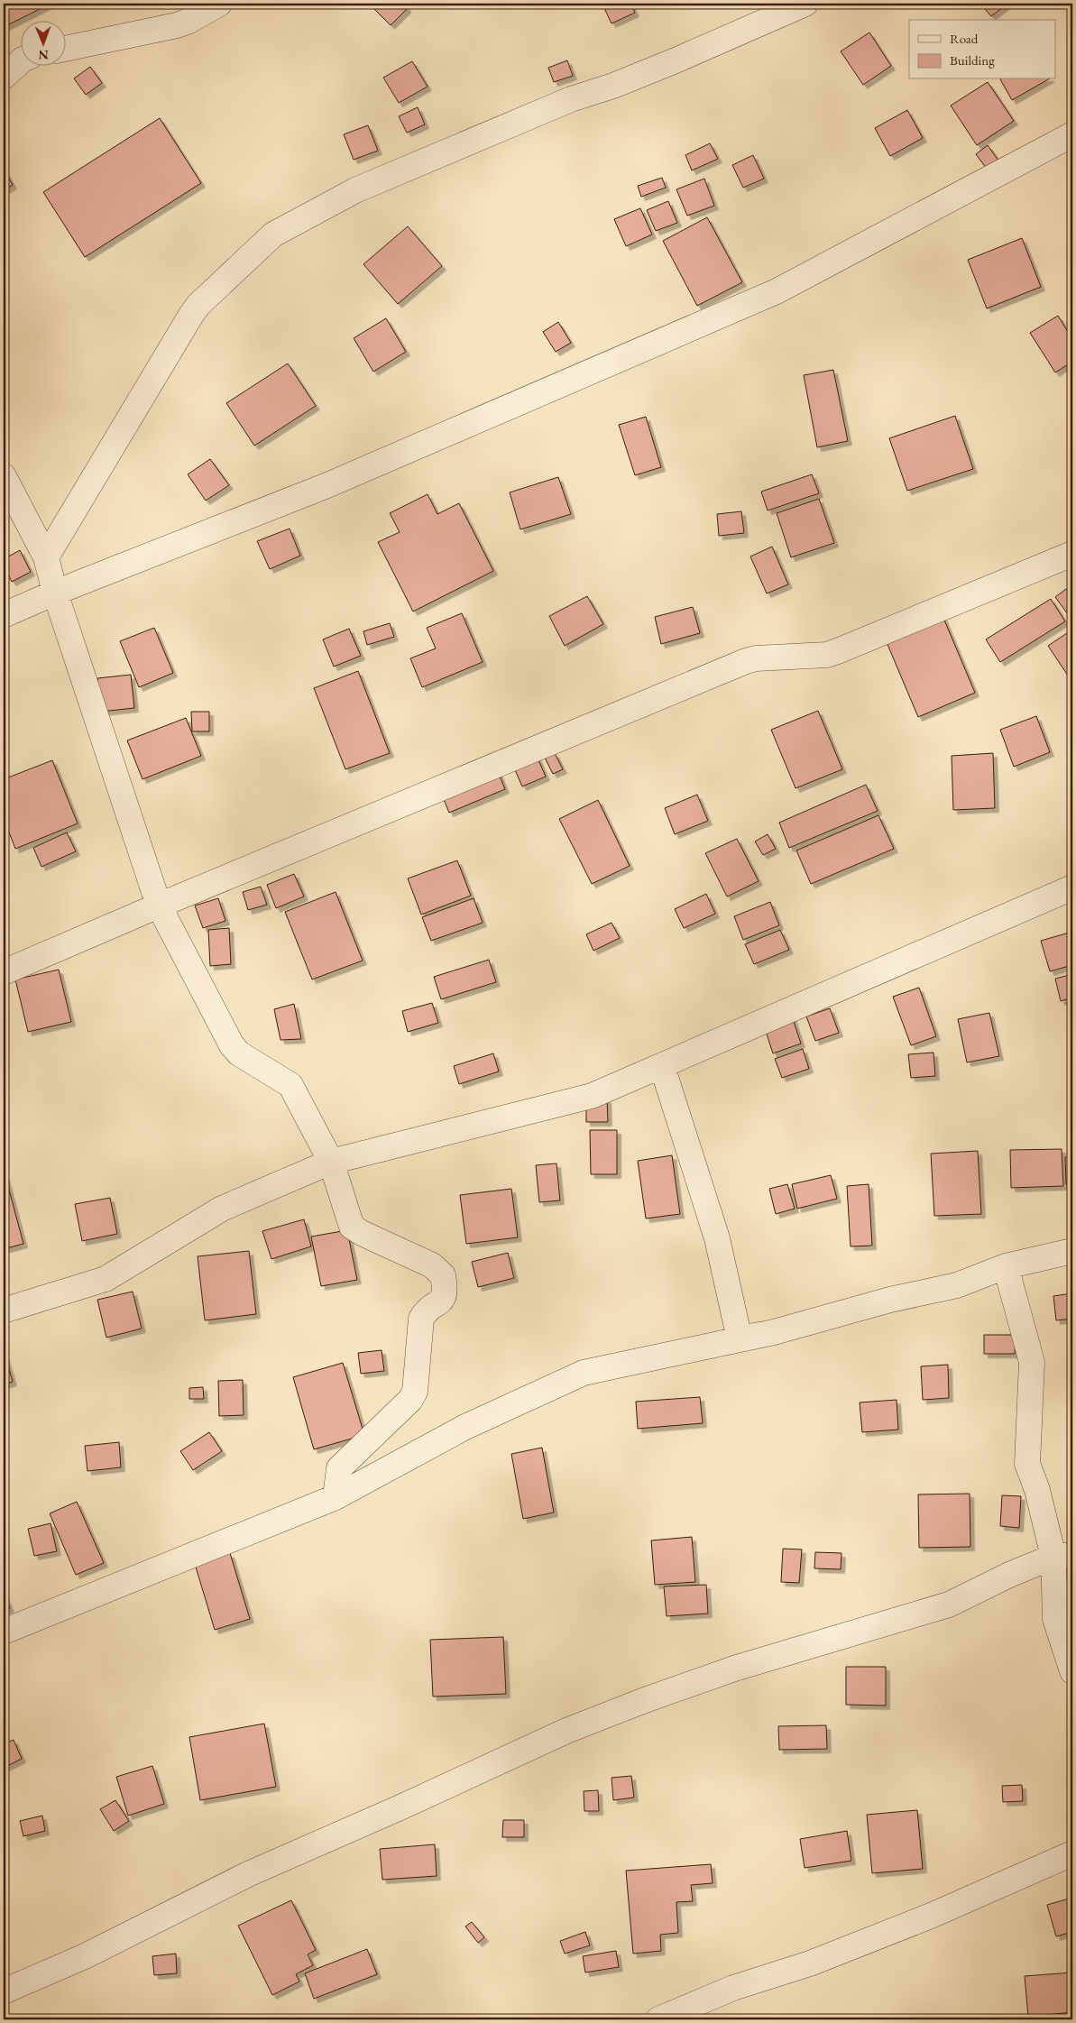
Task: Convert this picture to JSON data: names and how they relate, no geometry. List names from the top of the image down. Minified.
{"legend":["Road","Building"],"north":"bottom"}
